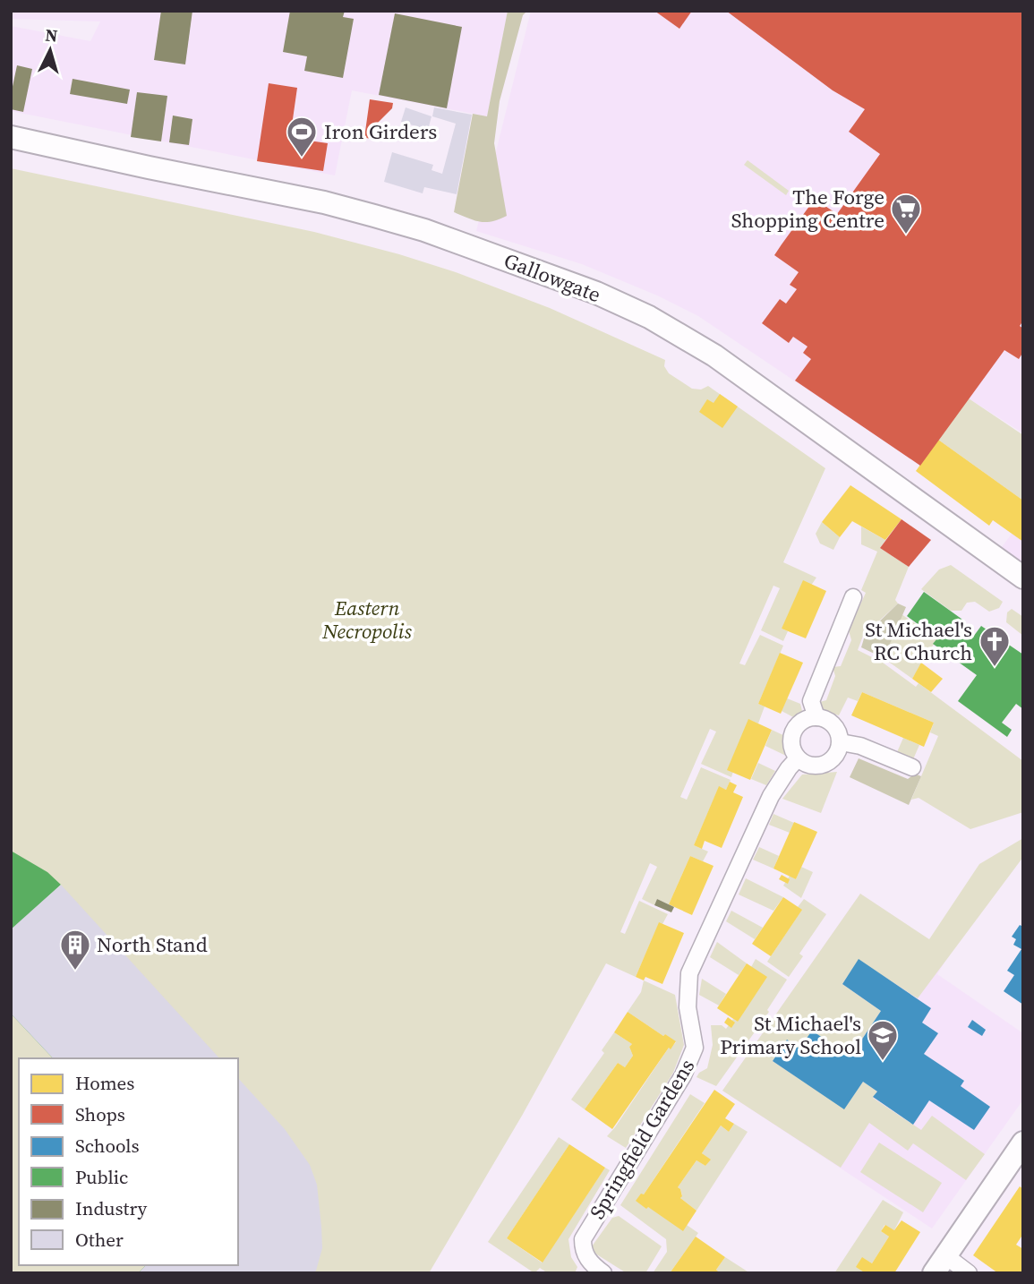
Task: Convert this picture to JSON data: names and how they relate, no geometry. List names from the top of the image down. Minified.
{"streets":{"street":["Gallowgate","Springfield Gardens"]},"parks":["Eastern Necropolis"],"places":{"sports":["Iron Girders"],"supermarket":["The Forge Shopping Centre"],"church":["St Michael's RC Church"],"building":["North Stand"],"school or university":["St Michael's Primary School"]},"legend":["Homes","Shops","Schools","Public","Industry","Other"],"north":"top"}
